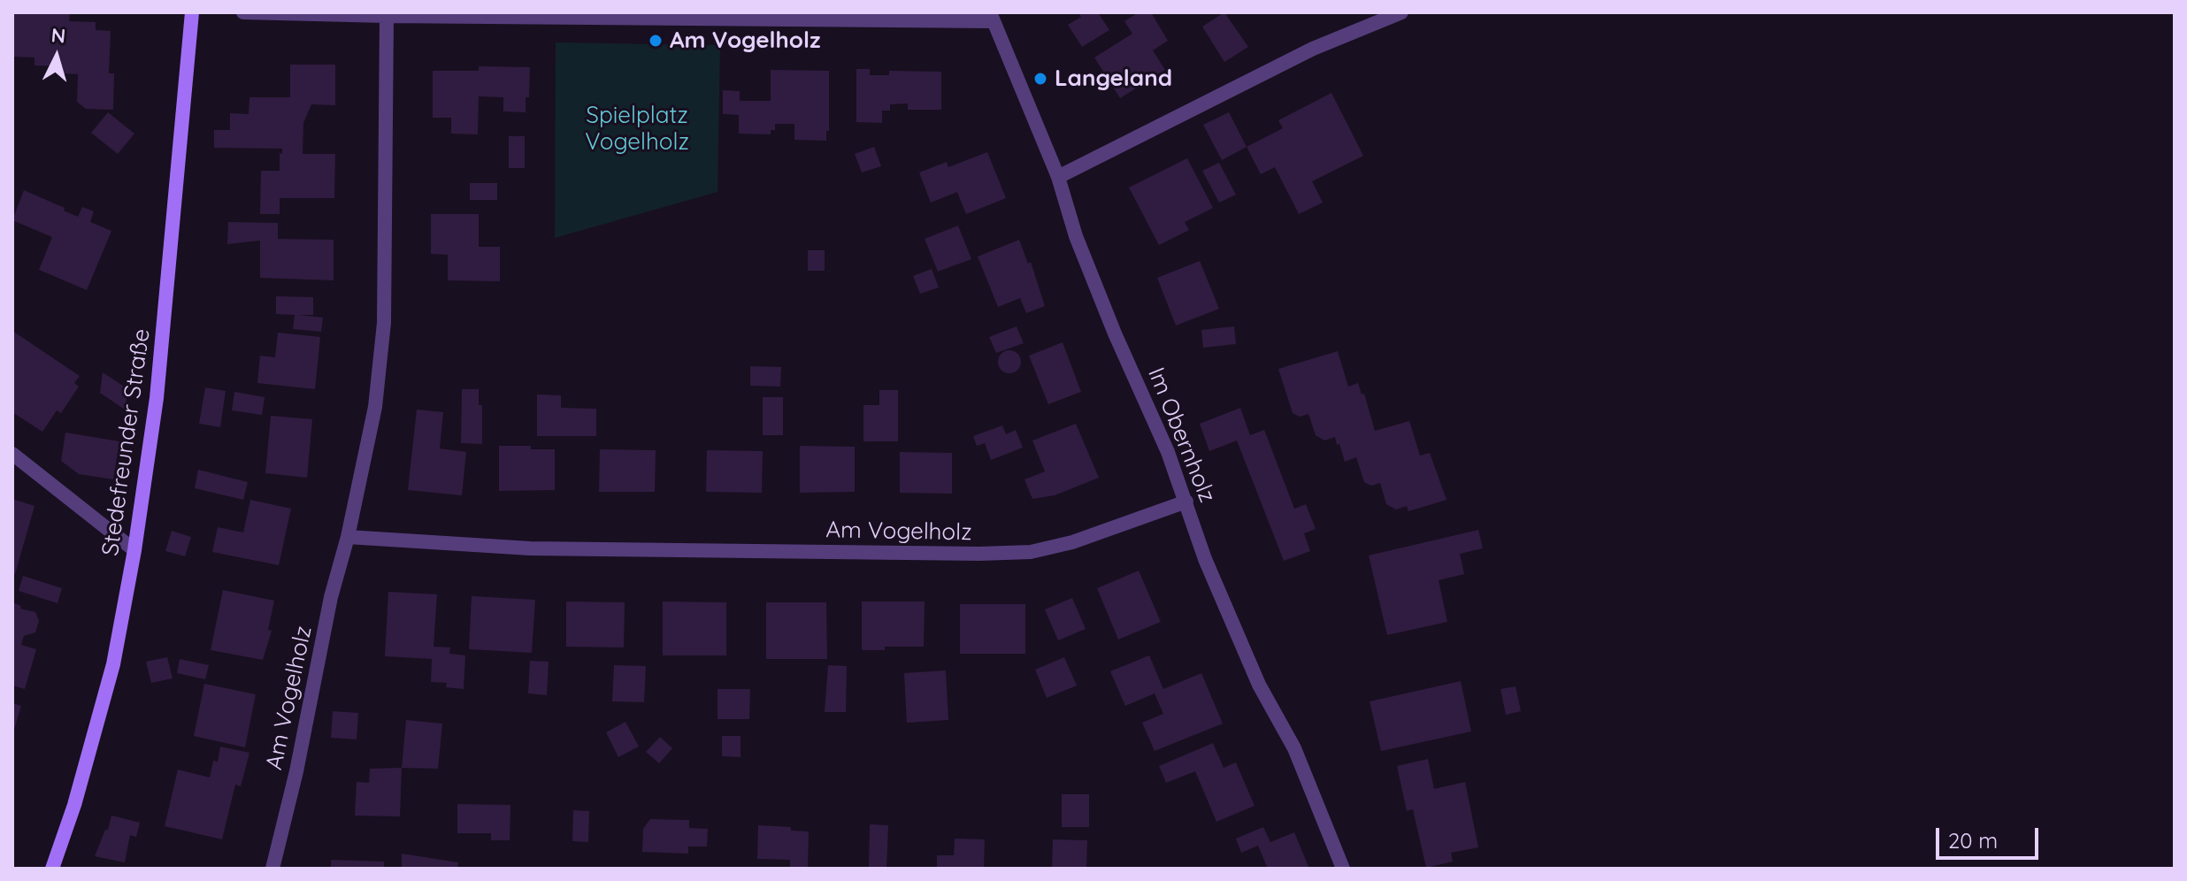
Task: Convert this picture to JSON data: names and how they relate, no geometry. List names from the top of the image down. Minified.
{"streets":{"street":["Im Obernholz","Stedefreunder Straße","Am Vogelholz"]},"crossings":[["Im Obernholz","Am Vogelholz"]],"parks":["Spielplatz Vogelholz"],"places":["Am Vogelholz","Langeland"],"scale_bar":"20 m","north":"top"}
